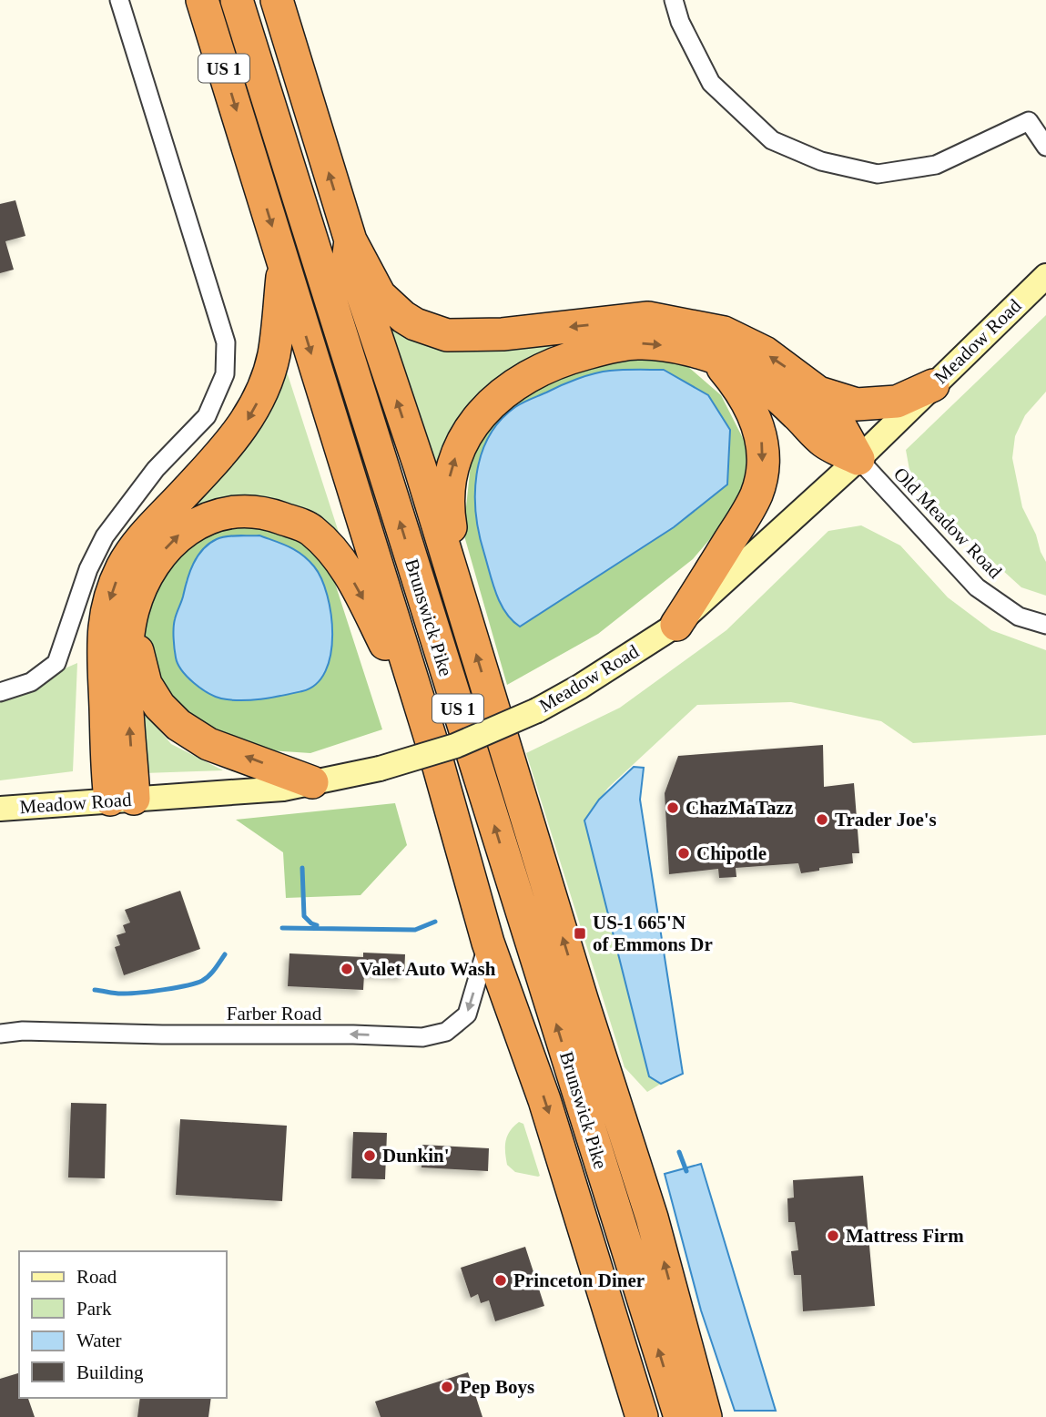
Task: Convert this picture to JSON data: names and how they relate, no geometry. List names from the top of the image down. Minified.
{"streets":{"highway":["US 1","Brunswick Pike"],"street":["Meadow Road","Old Meadow Road","Farber Road"]},"crossings":[["Meadow Road","Old Meadow Road"],["Brunswick Pike","Farber Road"]],"one_way":["Farber Road"],"places":{"other":["ChazMaTazz","Trader Joe's","Chipotle","Valet Auto Wash","Dunkin'","Mattress Firm","Princeton Diner","Pep Boys"],"transit":["US-1 665'N of Emmons Dr"]},"legend":["Road","Park","Water","Building"]}
